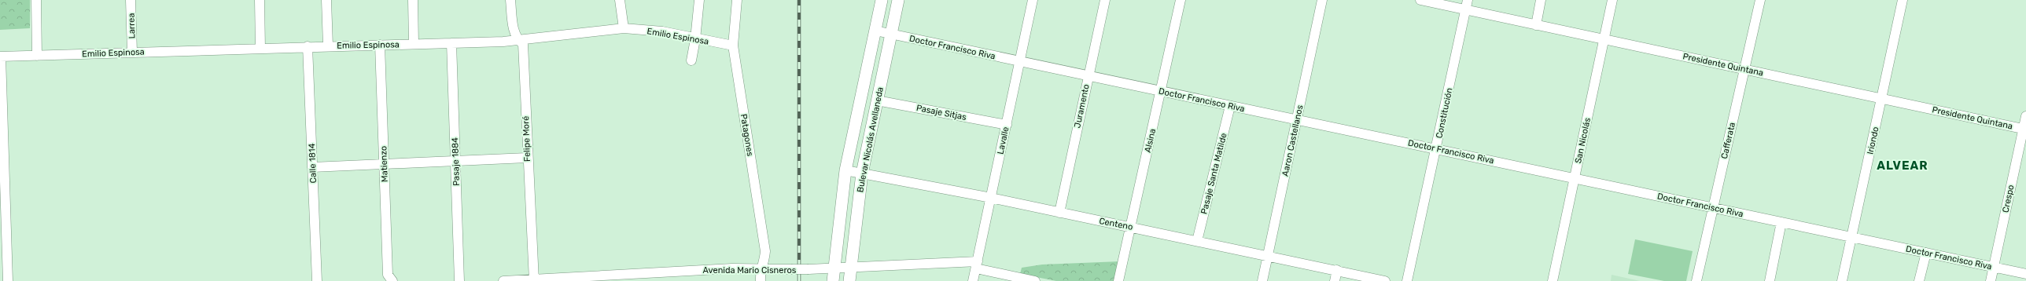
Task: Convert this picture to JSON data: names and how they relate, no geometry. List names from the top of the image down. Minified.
{"streets":{"main road":["Bulevar Nicolás Avellaneda"],"street":["Larrea","Emilio Espinosa","Doctor Francisco Riva","Presidente Quintana","Juramento","Pasaje Sitjas","Constitución","Patagones","Felipe Moré","Lavalle","Alsina","Aaron Castellanos","San Nicolás","Cafferata","Iriondo","Pasaje 1884","Calle 1814","Matienzo","Pasaje Santa Matilde","Crespo","Centeno","Avenida Mario Cisneros"]},"crossings":[["Larrea","Emilio Espinosa"],["Emilio Espinosa","Patagones"],["Emilio Espinosa","Felipe Moré"],["Emilio Espinosa","Pasaje 1884"],["Emilio Espinosa","Calle 1814"],["Emilio Espinosa","Matienzo"],["Doctor Francisco Riva","Juramento"],["Doctor Francisco Riva","Constitución"],["Doctor Francisco Riva","Bulevar Nicolás Avellaneda"],["Doctor Francisco Riva","Lavalle"],["Doctor Francisco Riva","Alsina"],["Doctor Francisco Riva","Aaron Castellanos"],["Doctor Francisco Riva","San Nicolás"],["Doctor Francisco Riva","Cafferata"],["Doctor Francisco Riva","Iriondo"],["Doctor Francisco Riva","Pasaje Santa Matilde"],["Doctor Francisco Riva","Crespo"],["Presidente Quintana","Constitución"],["Presidente Quintana","San Nicolás"],["Presidente Quintana","Cafferata"],["Presidente Quintana","Iriondo"],["Presidente Quintana","Crespo"],["Juramento","Centeno"],["Pasaje Sitjas","Bulevar Nicolás Avellaneda"],["Pasaje Sitjas","Lavalle"],["Patagones","Avenida Mario Cisneros"],["Felipe Moré","Avenida Mario Cisneros"],["Bulevar Nicolás Avellaneda","Centeno"],["Bulevar Nicolás Avellaneda","Avenida Mario Cisneros"],["Lavalle","Centeno"],["Lavalle","Avenida Mario Cisneros"],["Alsina","Centeno"],["Aaron Castellanos","Centeno"],["Pasaje Santa Matilde","Centeno"]],"districts":["ALVEAR"]}
